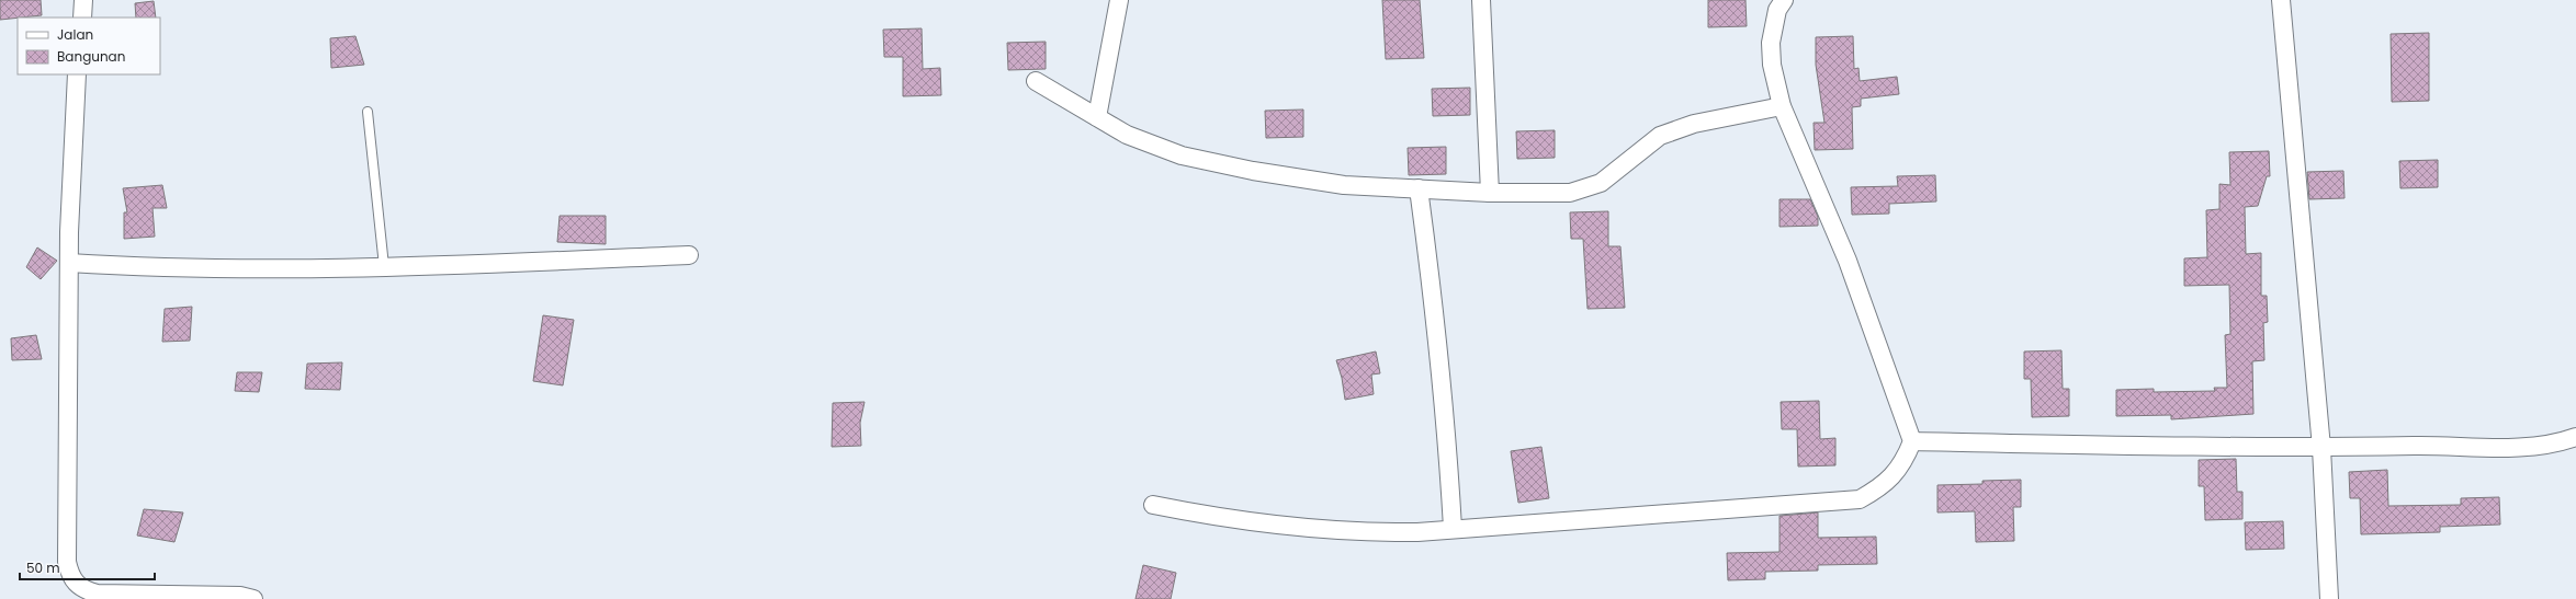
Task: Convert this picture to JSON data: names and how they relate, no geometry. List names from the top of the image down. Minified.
{"legend":["Jalan","Bangunan"],"scale_bar":"50 m"}
